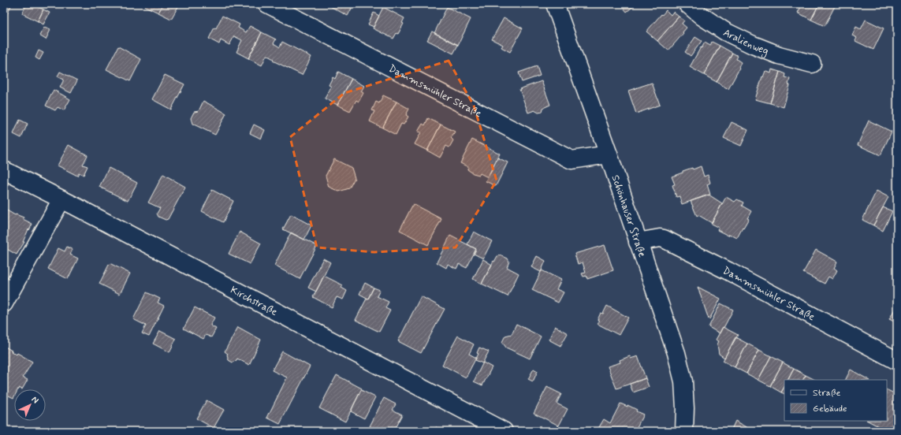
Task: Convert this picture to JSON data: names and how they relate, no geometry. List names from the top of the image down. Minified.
{"streets":{"street":["Aralienweg","Dammsmühler Straße","Schönhauser Straße","Kirchstraße"]},"crossings":[["Dammsmühler Straße","Schönhauser Straße"]],"legend":["Straße","Gebäude"],"north":"top right"}
